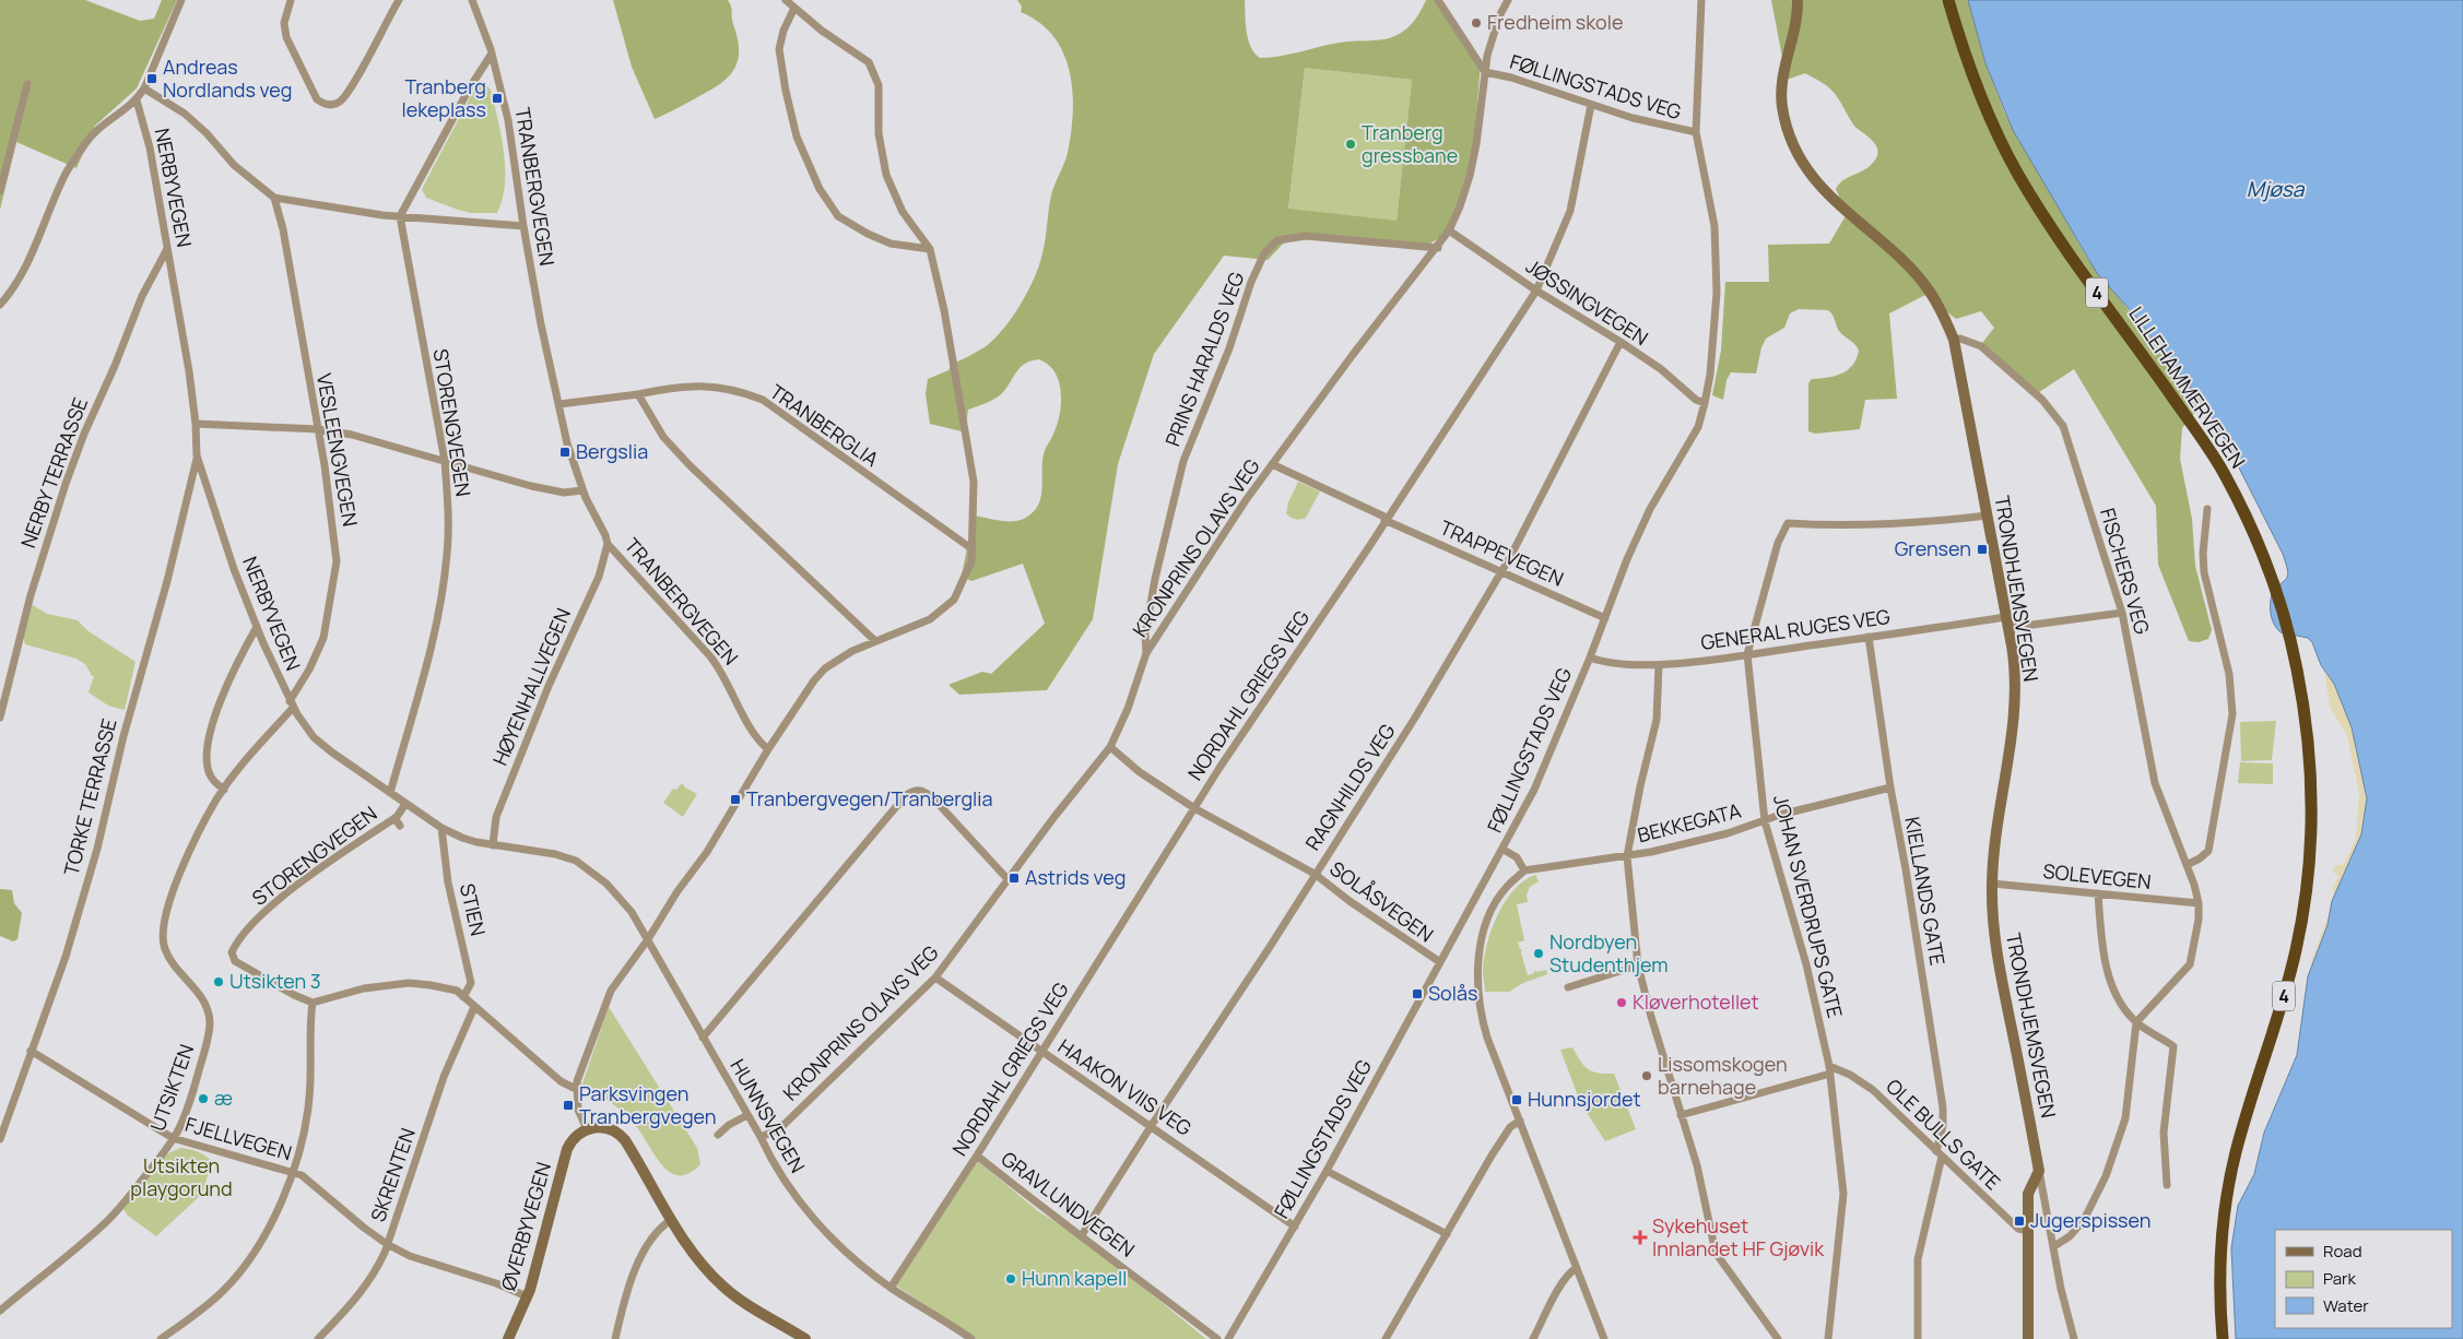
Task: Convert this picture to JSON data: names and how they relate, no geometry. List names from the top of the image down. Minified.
{"streets":{"highway":["4","LILLEHAMMERVEGEN"],"main road":["TRONDHJEMSVEGEN","ØVERBYVEGEN"],"street":["FØLLINGSTADS VEG","TRANBERGVEGEN","NERBYVEGEN","JØSSINGVEGEN","PRINS HARALDS VEG","STORENGVEGEN","TRANBERGLIA","VESLEENGVEGEN","NERBY TERRASSE","KRONPRINS OLAVS VEG","TRAPPEVEGEN","FISCHERS VEG","GENERAL RUGES VEG","HØYENHALLVEGEN","NORDAHL GRIEGS VEG","RAGNHILDS VEG","TORKE TERRASSE","BEKKEGATA","SOLEVEGEN","KIELLANDS GATE","SOLÅSVEGEN","JOHAN SVERDRUPS GATE","STIEN","UTSIKTEN","HAAKON VIIS VEG","HUNNSVEGEN","OLE BULLS GATE","FJELLVEGEN","SKRENTEN","GRAVLUNDVEGEN"]},"crossings":[["FØLLINGSTADS VEG","JØSSINGVEGEN"],["FØLLINGSTADS VEG","KRONPRINS OLAVS VEG"],["FØLLINGSTADS VEG","TRAPPEVEGEN"],["FØLLINGSTADS VEG","GENERAL RUGES VEG"],["FØLLINGSTADS VEG","NORDAHL GRIEGS VEG"],["FØLLINGSTADS VEG","SOLÅSVEGEN"],["FØLLINGSTADS VEG","HAAKON VIIS VEG"],["TRANBERGVEGEN","TRANBERGLIA"],["TRANBERGVEGEN","HØYENHALLVEGEN"],["NERBYVEGEN","STORENGVEGEN"],["NERBYVEGEN","VESLEENGVEGEN"],["NERBYVEGEN","NERBY TERRASSE"],["NERBYVEGEN","HØYENHALLVEGEN"],["NERBYVEGEN","TORKE TERRASSE"],["NERBYVEGEN","STIEN"],["NERBYVEGEN","HUNNSVEGEN"],["JØSSINGVEGEN","KRONPRINS OLAVS VEG"],["JØSSINGVEGEN","NORDAHL GRIEGS VEG"],["JØSSINGVEGEN","RAGNHILDS VEG"],["PRINS HARALDS VEG","KRONPRINS OLAVS VEG"],["VESLEENGVEGEN","UTSIKTEN"],["KRONPRINS OLAVS VEG","TRAPPEVEGEN"],["KRONPRINS OLAVS VEG","SOLÅSVEGEN"],["KRONPRINS OLAVS VEG","HAAKON VIIS VEG"],["KRONPRINS OLAVS VEG","HUNNSVEGEN"],["TRAPPEVEGEN","NORDAHL GRIEGS VEG"],["TRAPPEVEGEN","RAGNHILDS VEG"],["FISCHERS VEG","TRONDHJEMSVEGEN"],["FISCHERS VEG","SOLEVEGEN"],["TRONDHJEMSVEGEN","GENERAL RUGES VEG"],["TRONDHJEMSVEGEN","SOLEVEGEN"],["TRONDHJEMSVEGEN","JOHAN SVERDRUPS GATE"],["GENERAL RUGES VEG","KIELLANDS GATE"],["GENERAL RUGES VEG","JOHAN SVERDRUPS GATE"],["NORDAHL GRIEGS VEG","SOLÅSVEGEN"],["NORDAHL GRIEGS VEG","HAAKON VIIS VEG"],["NORDAHL GRIEGS VEG","HUNNSVEGEN"],["NORDAHL GRIEGS VEG","GRAVLUNDVEGEN"],["RAGNHILDS VEG","SOLÅSVEGEN"],["RAGNHILDS VEG","HAAKON VIIS VEG"],["RAGNHILDS VEG","GRAVLUNDVEGEN"],["TORKE TERRASSE","FJELLVEGEN"],["BEKKEGATA","KIELLANDS GATE"],["BEKKEGATA","JOHAN SVERDRUPS GATE"],["KIELLANDS GATE","OLE BULLS GATE"],["JOHAN SVERDRUPS GATE","OLE BULLS GATE"],["UTSIKTEN","FJELLVEGEN"],["FJELLVEGEN","SKRENTEN"],["FJELLVEGEN","ØVERBYVEGEN"]],"water":["Mjøsa"],"parks":["Utsikten playgorund"],"places":{"other":["Fredheim skole","Tranberg gressbane","Nordbyen Studenthjem","Utsikten 3","Kløverhotellet","Lissomskogen barnehage","æ","Hunn kapell"],"transit":["Andreas Nordlands veg","Tranberg lekeplass","Bergslia","Grensen","Tranbergvegen/Tranberglia","Astrids veg","Solås","Hunnsjordet","Parksvingen Tranbergvegen","Jugerspissen"],"health":["Sykehuset Innlandet HF Gjøvik"]},"legend":["Road","Park","Water"]}
